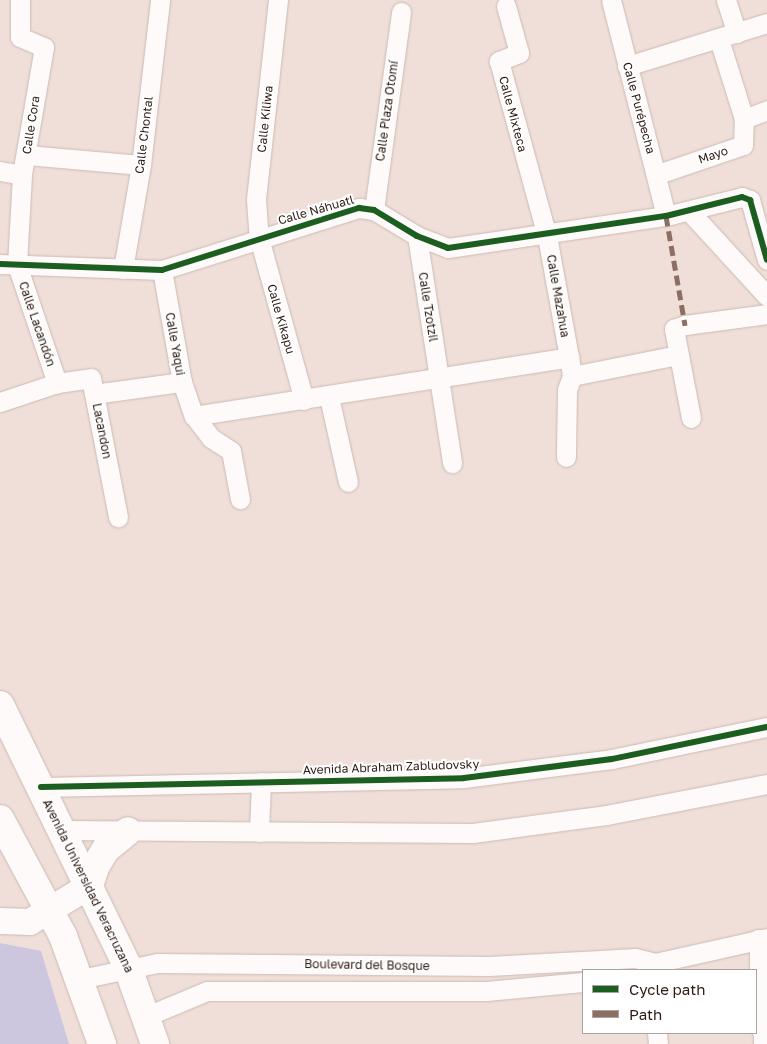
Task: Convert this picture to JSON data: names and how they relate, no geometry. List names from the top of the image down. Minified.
{"streets":{"main road":["Avenida Universidad Veracruzana"],"street":["Calle Purépecha","Calle Plaza Otomí","Calle Mixteca","Calle Kiliwa","Calle Cora","Calle Chontal","Mayo","Calle Náhuatl","Calle Mazahua","Calle Tzotzil","Calle Kikapu","Calle Lacandón","Calle Yaqui","Lacandon","Avenida Abraham Zabludovsky","Boulevard del Bosque"]},"crossings":[["Calle Purépecha","Mayo"],["Calle Purépecha","Calle Náhuatl"],["Calle Plaza Otomí","Calle Náhuatl"],["Calle Mixteca","Calle Náhuatl"],["Calle Mixteca","Calle Mazahua"],["Calle Kiliwa","Calle Náhuatl"],["Calle Kiliwa","Calle Kikapu"],["Calle Cora","Calle Náhuatl"],["Calle Cora","Calle Lacandón"],["Calle Chontal","Calle Náhuatl"],["Calle Náhuatl","Calle Mazahua"],["Calle Náhuatl","Calle Tzotzil"],["Calle Náhuatl","Calle Kikapu"],["Calle Náhuatl","Calle Lacandón"],["Calle Náhuatl","Calle Yaqui"],["Calle Lacandón","Lacandon"],["Avenida Abraham Zabludovsky","Avenida Universidad Veracruzana"],["Avenida Universidad Veracruzana","Boulevard del Bosque"]],"legend":["Cycle path","Path"]}
